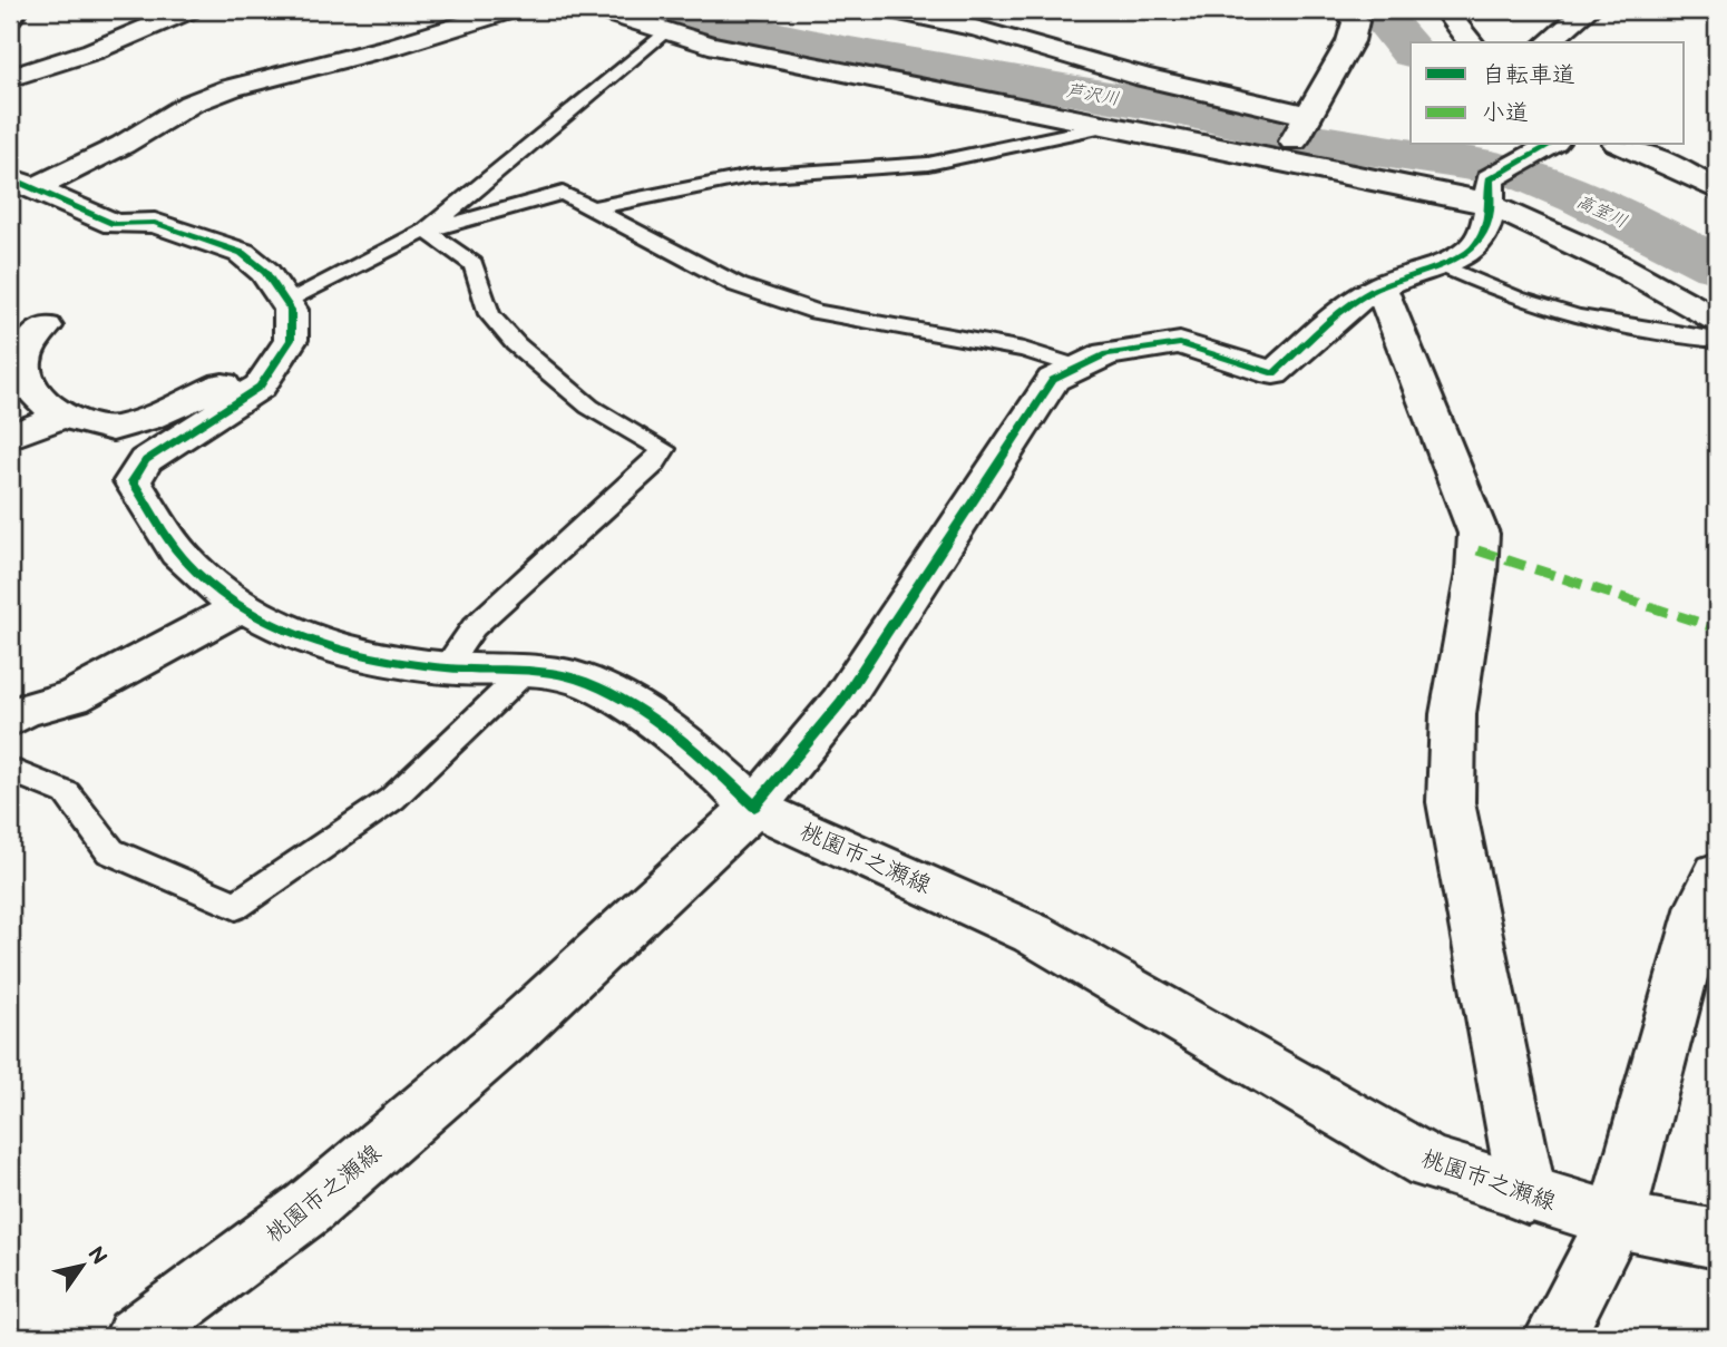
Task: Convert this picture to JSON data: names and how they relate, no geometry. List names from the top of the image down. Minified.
{"streets":{"street":["桃園市之瀬線"]},"water":["芦沢川","高室川"],"legend":["自転車道","小道"],"north":"top right"}
